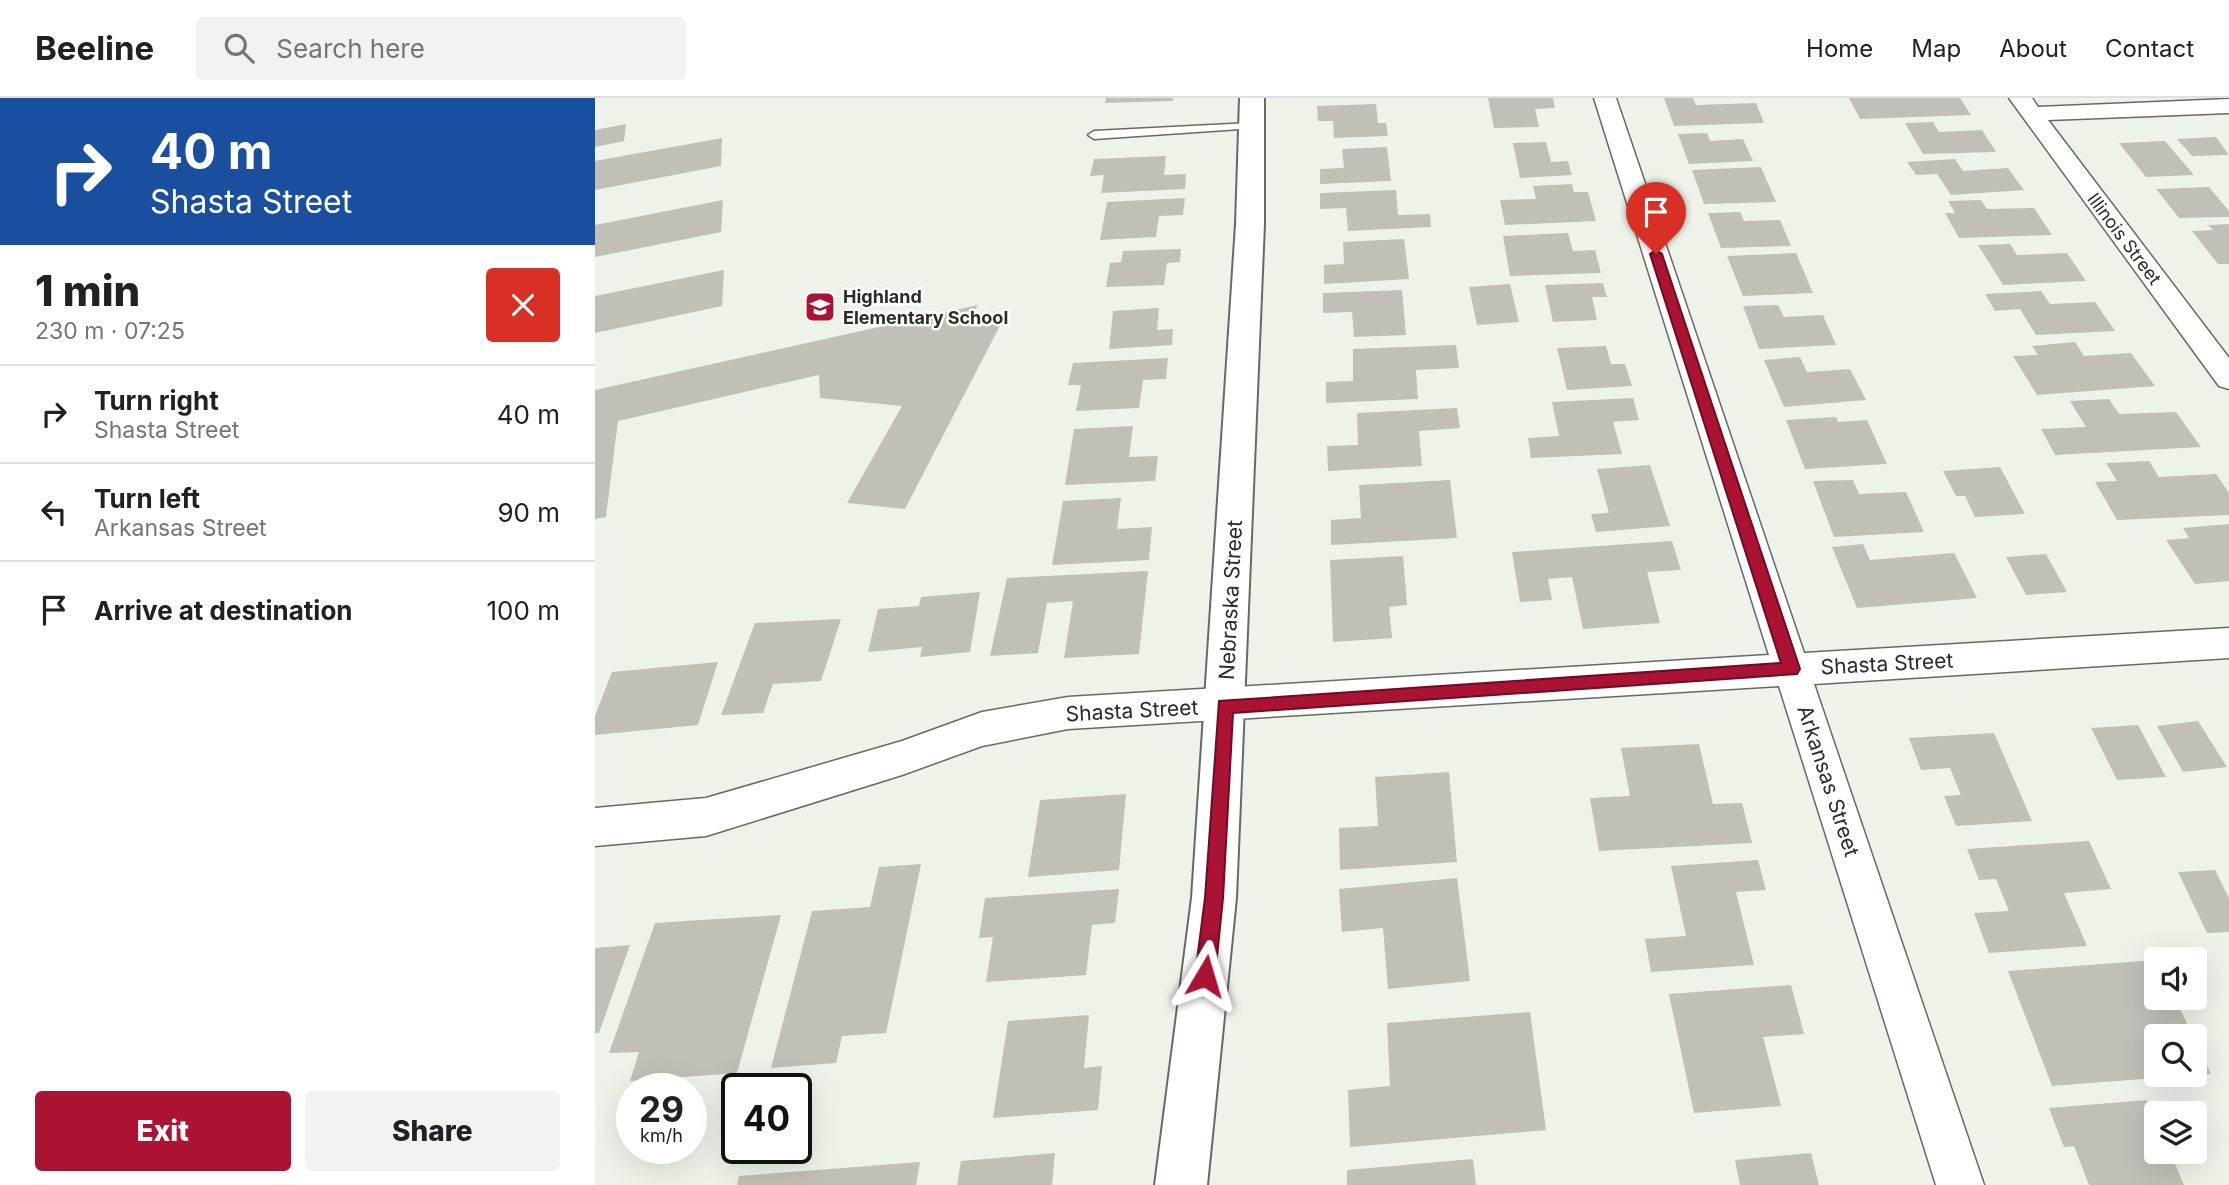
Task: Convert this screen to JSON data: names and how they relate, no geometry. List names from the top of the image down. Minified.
{"streets":{"street":["Illinois Street","Nebraska Street","Shasta Street","Arkansas Street"]},"crossings":[["Nebraska Street","Shasta Street"],["Shasta Street","Arkansas Street"]],"places":{"school or university":["Highland Elementary School"]},"page":{"header":"Beeline","search":"Search here","nav":["Home","Map","About","Contact"],"turn":["40 m","Shasta Street"],"heading":["1 min","230 m · 07:25"],"list":[{"name":"Turn right","note":"Shasta Street","value":"40 m"},{"name":"Turn left","note":"Arkansas Street","value":"90 m"},{"name":"Arrive at destination","value":"100 m"}],"speed":"29 km/h","limit":"40","buttons":["Exit","Share"]}}
